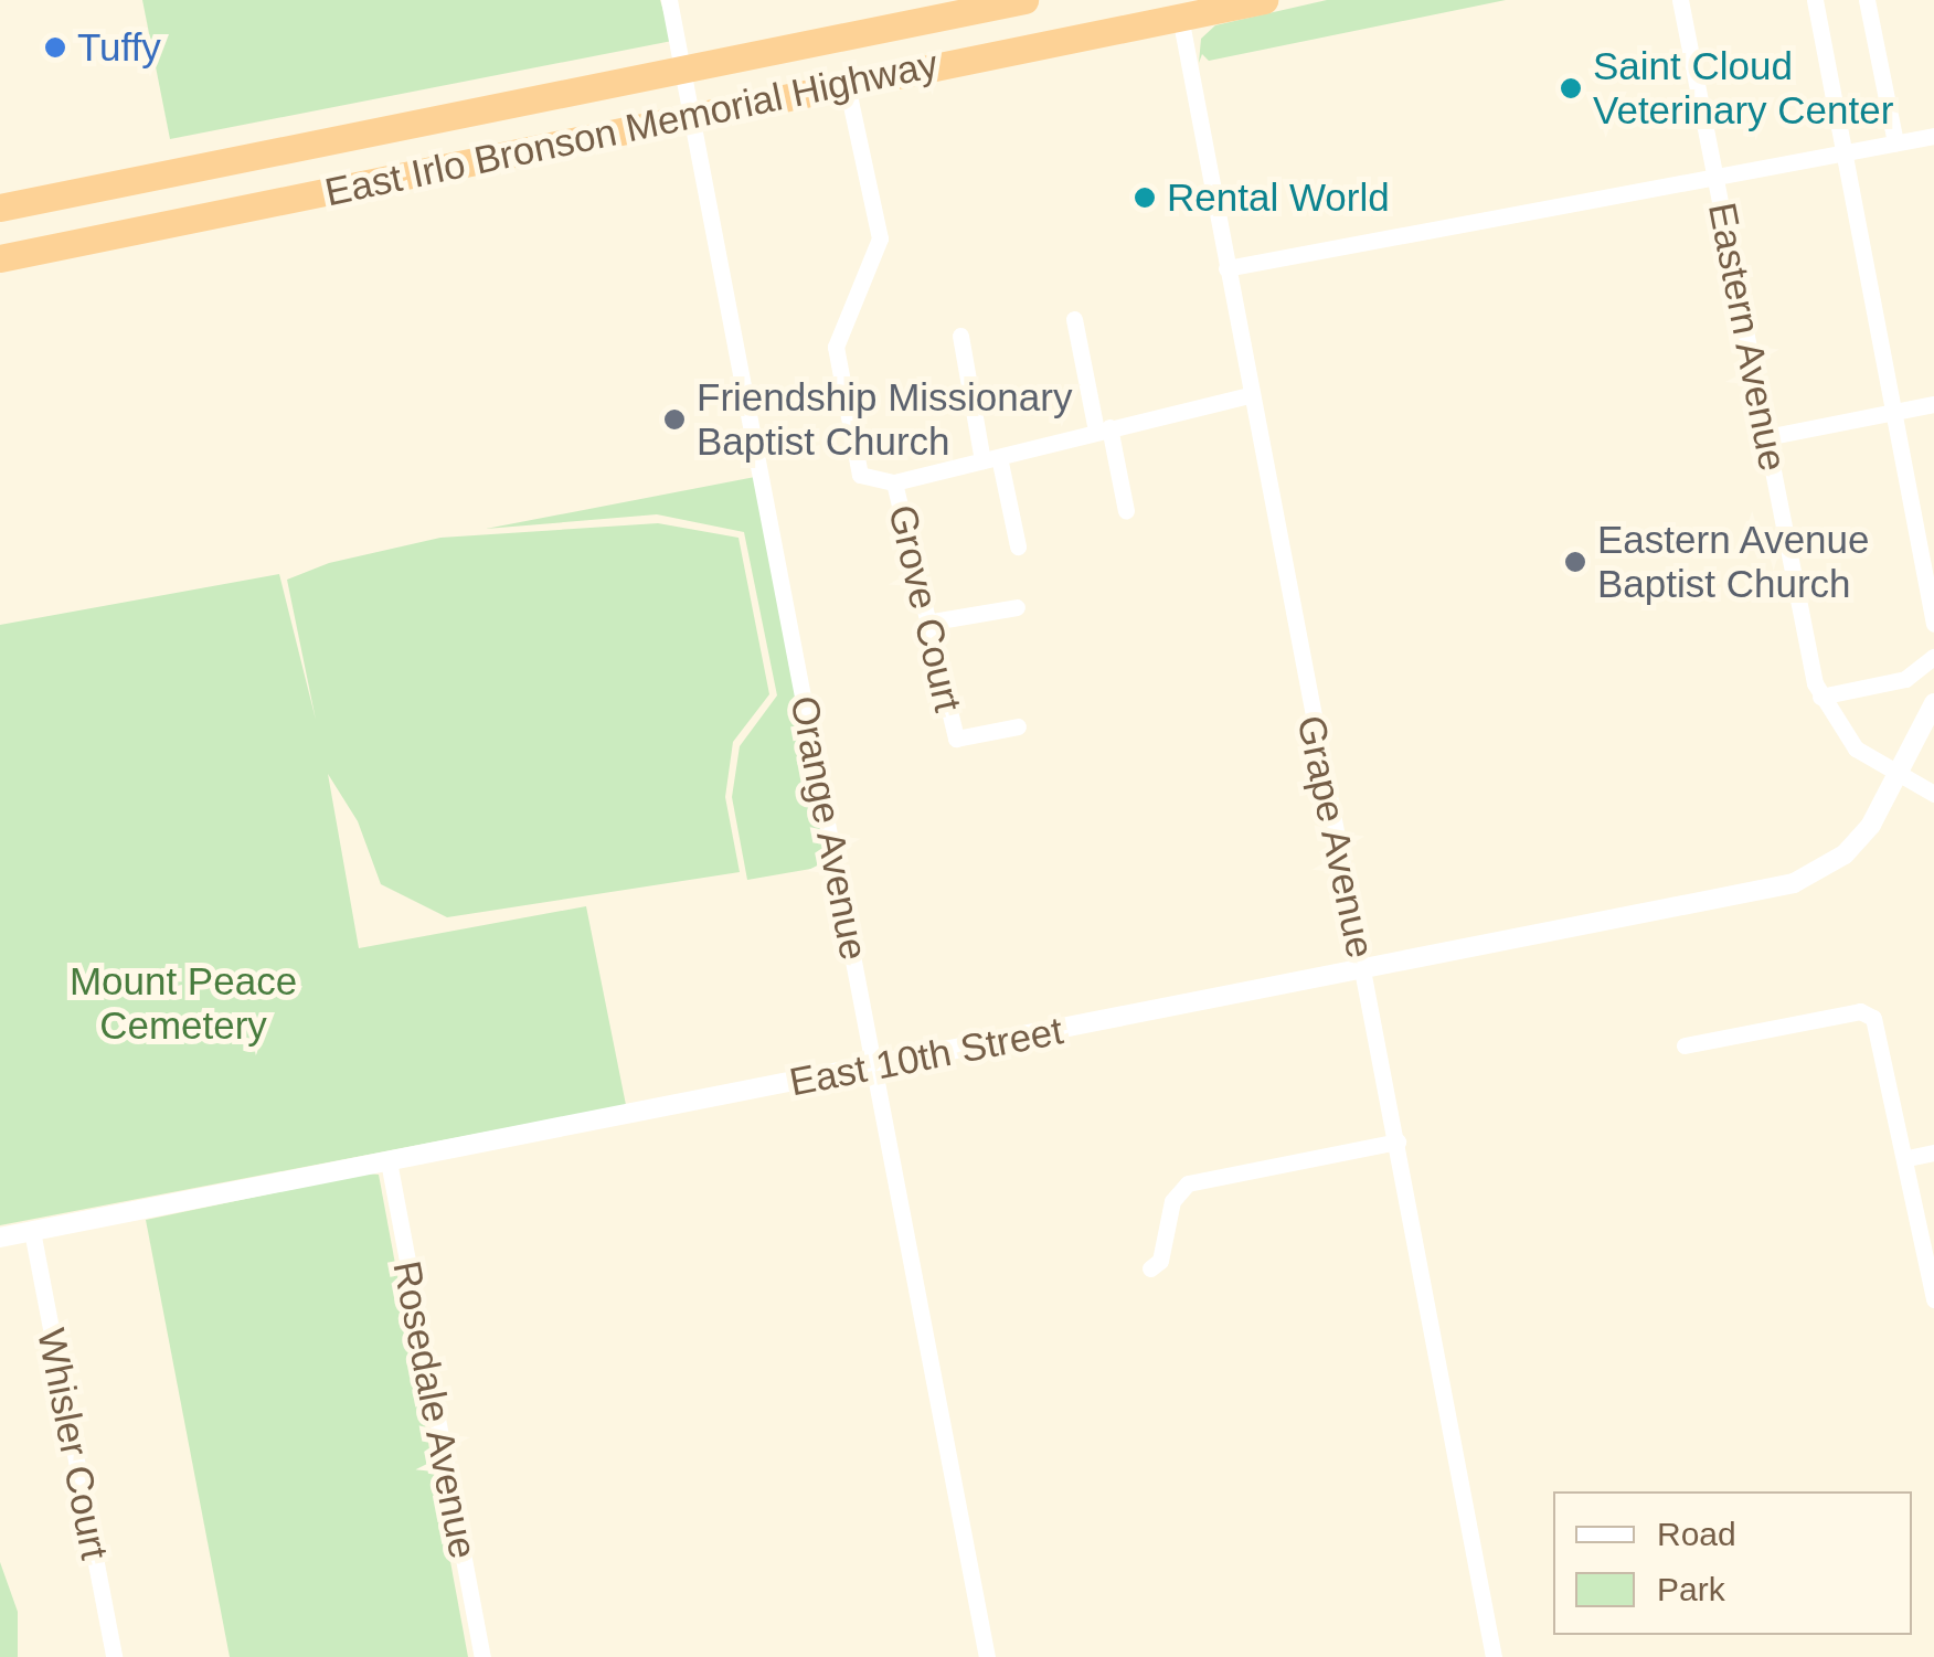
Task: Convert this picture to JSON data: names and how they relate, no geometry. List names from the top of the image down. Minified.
{"streets":{"highway":["East Irlo Bronson Memorial Highway"],"street":["Eastern Avenue","Grove Court","Orange Avenue","Grape Avenue","East 10th Street","Rosedale Avenue","Whisler Court"]},"crossings":[["East Irlo Bronson Memorial Highway","Orange Avenue"],["East Irlo Bronson Memorial Highway","Grape Avenue"],["Eastern Avenue","East 10th Street"],["Orange Avenue","East 10th Street"],["Grape Avenue","East 10th Street"],["East 10th Street","Rosedale Avenue"],["East 10th Street","Whisler Court"]],"parks":["Mount Peace Cemetery"],"places":["Tuffy","Saint Cloud Veterinary Center","Rental World","Friendship Missionary Baptist Church","Eastern Avenue Baptist Church"],"legend":["Road","Park"]}
